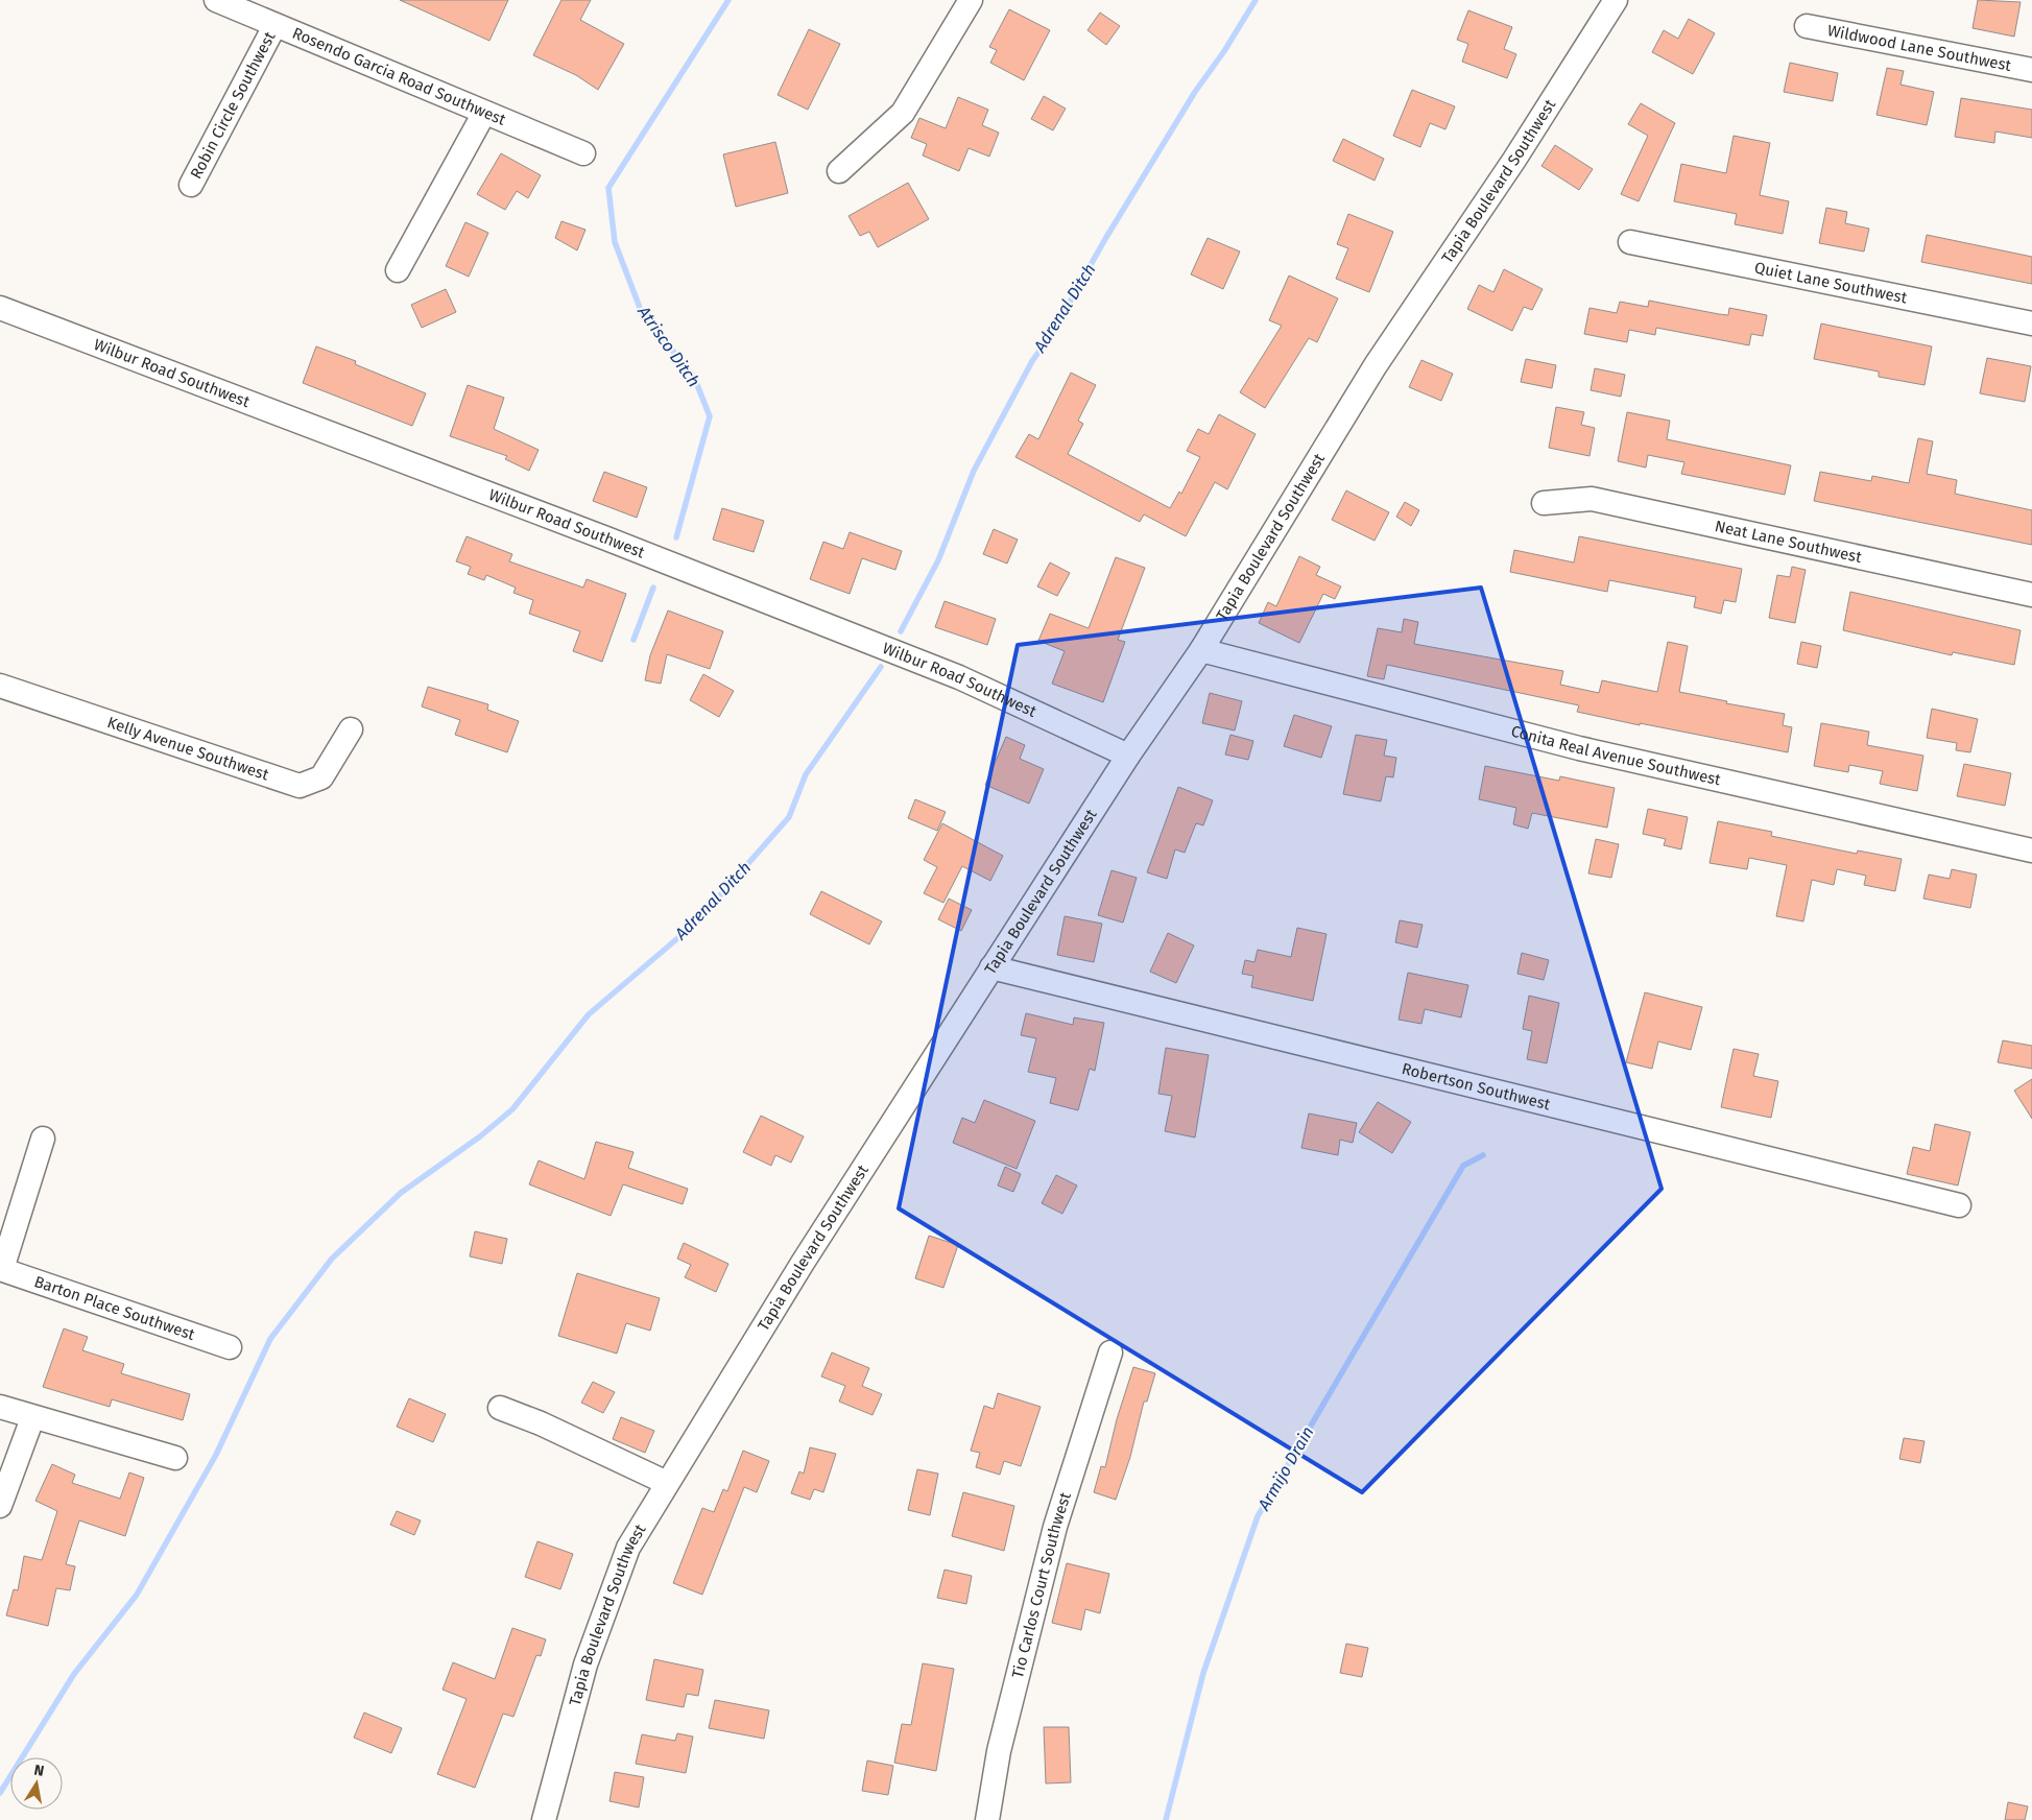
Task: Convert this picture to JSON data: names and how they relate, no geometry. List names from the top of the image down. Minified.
{"streets":{"street":["Wildwood Lane Southwest","Rosendo Garcia Road Southwest","Robin Circle Southwest","Tapia Boulevard Southwest","Quiet Lane Southwest","Wilbur Road Southwest","Neat Lane Southwest","Kelly Avenue Southwest","Conita Real Avenue Southwest","Robertson Southwest","Barton Place Southwest","Tio Carlos Court Southwest"]},"crossings":[["Rosendo Garcia Road Southwest","Robin Circle Southwest"],["Tapia Boulevard Southwest","Wilbur Road Southwest"],["Tapia Boulevard Southwest","Conita Real Avenue Southwest"],["Tapia Boulevard Southwest","Robertson Southwest"]],"water":["Adrenal Ditch","Atrisco Ditch","Armijo Drain"],"north":"top"}
